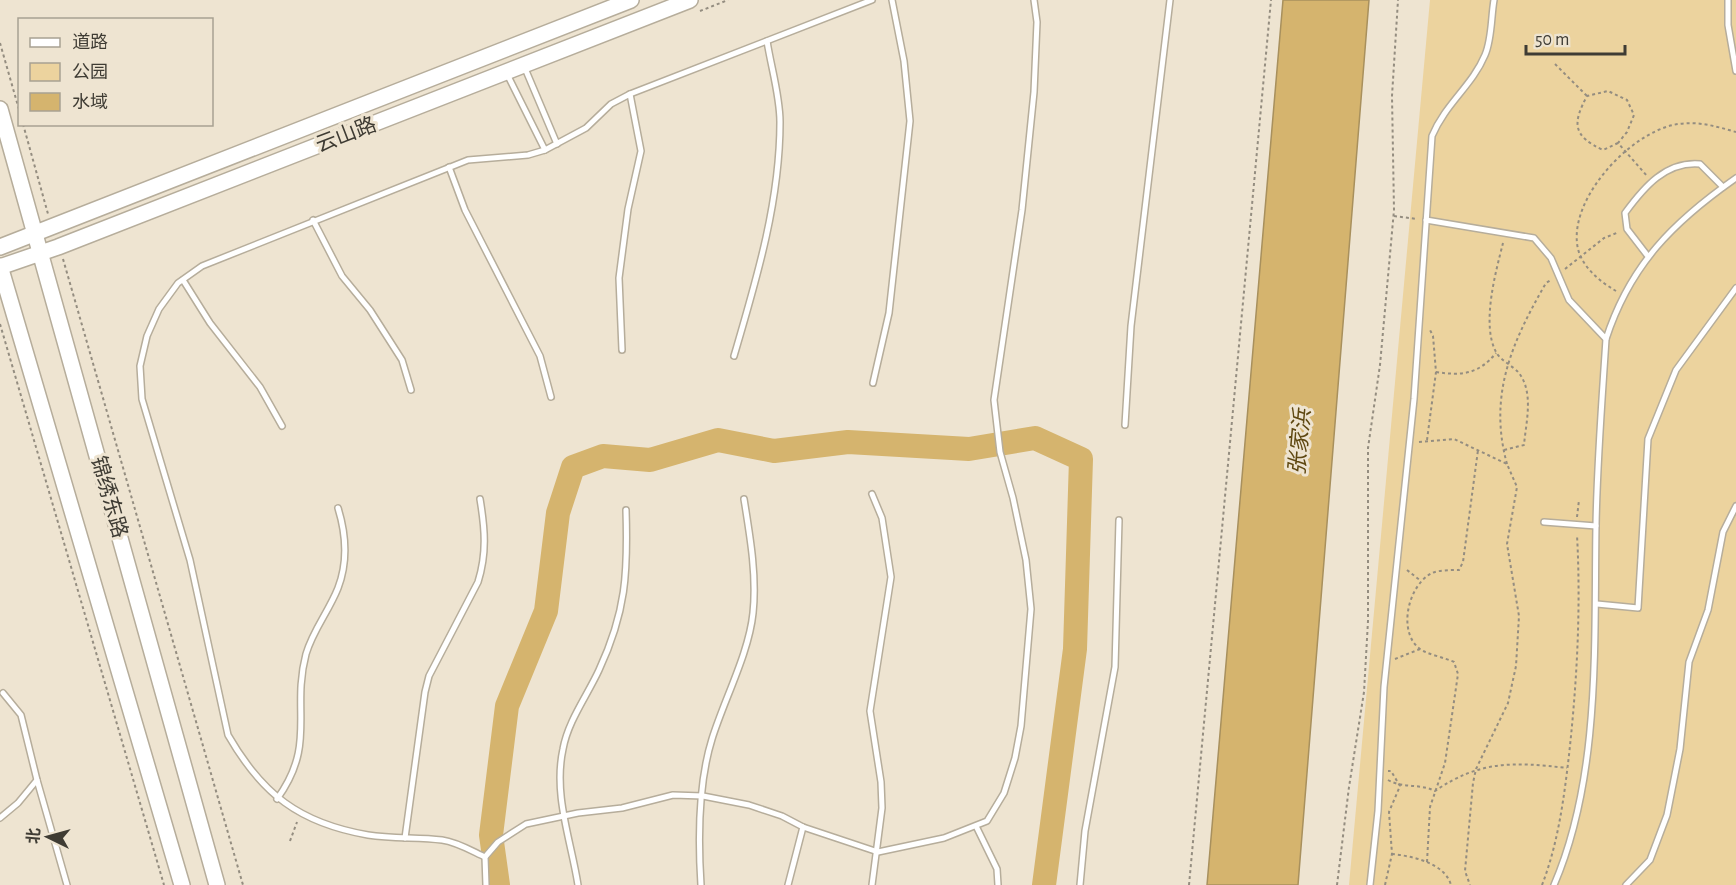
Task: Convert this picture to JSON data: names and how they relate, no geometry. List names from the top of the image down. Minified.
{"streets":{"main road":["云山路","锦绣东路"]},"crossings":[["云山路","锦绣东路"]],"water":["张家浜"],"legend":["道路","公园","水域"],"scale_bar":"50 m","north":"left"}
